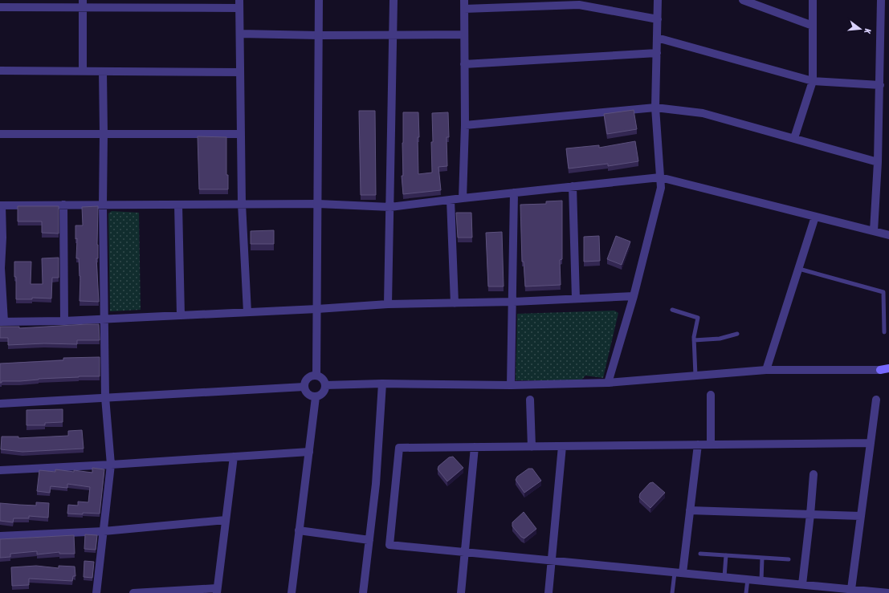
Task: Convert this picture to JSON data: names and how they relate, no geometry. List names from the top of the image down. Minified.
{"north":"right"}
